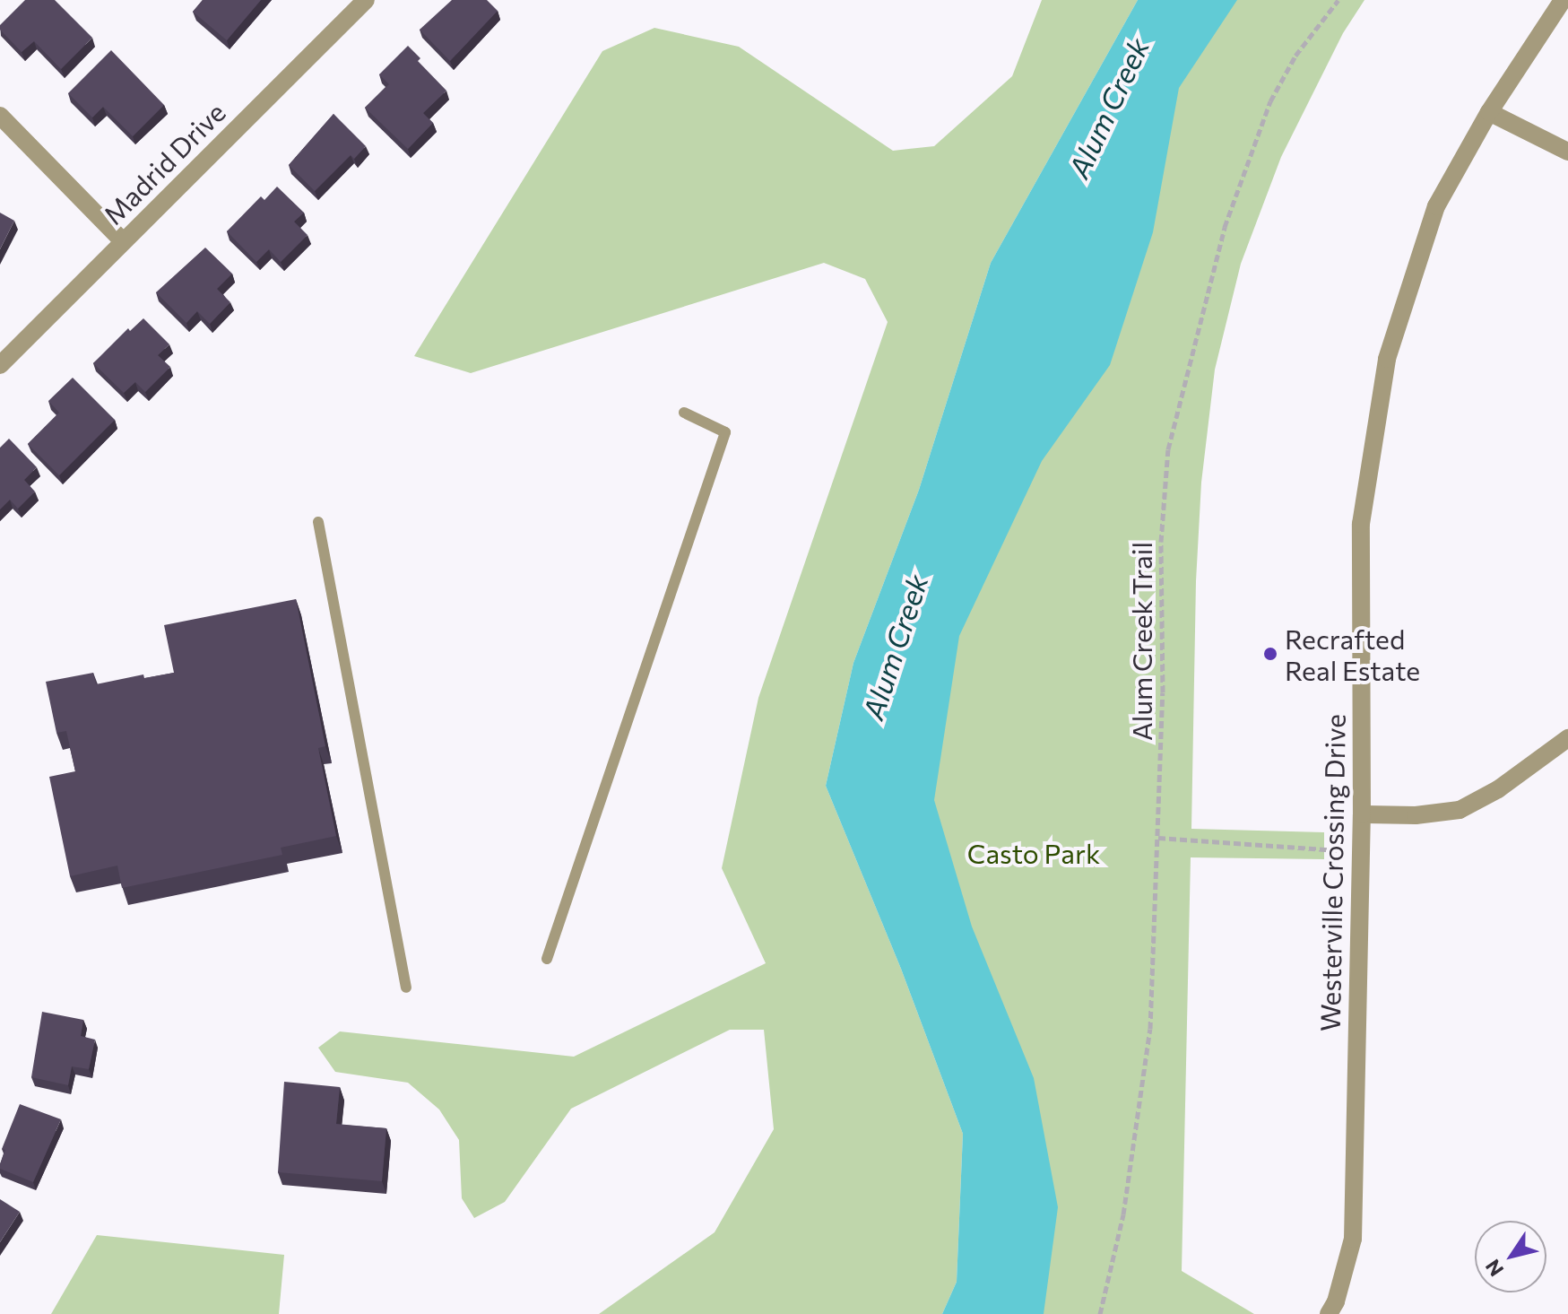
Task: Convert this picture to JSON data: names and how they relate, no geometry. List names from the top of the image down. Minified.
{"streets":{"street":["Madrid Drive","Westerville Crossing Drive"],"path":["Alum Creek Trail"]},"water":["Alum Creek"],"parks":["Casto Park"],"places":["Recrafted Real Estate"],"north":"bottom left"}
